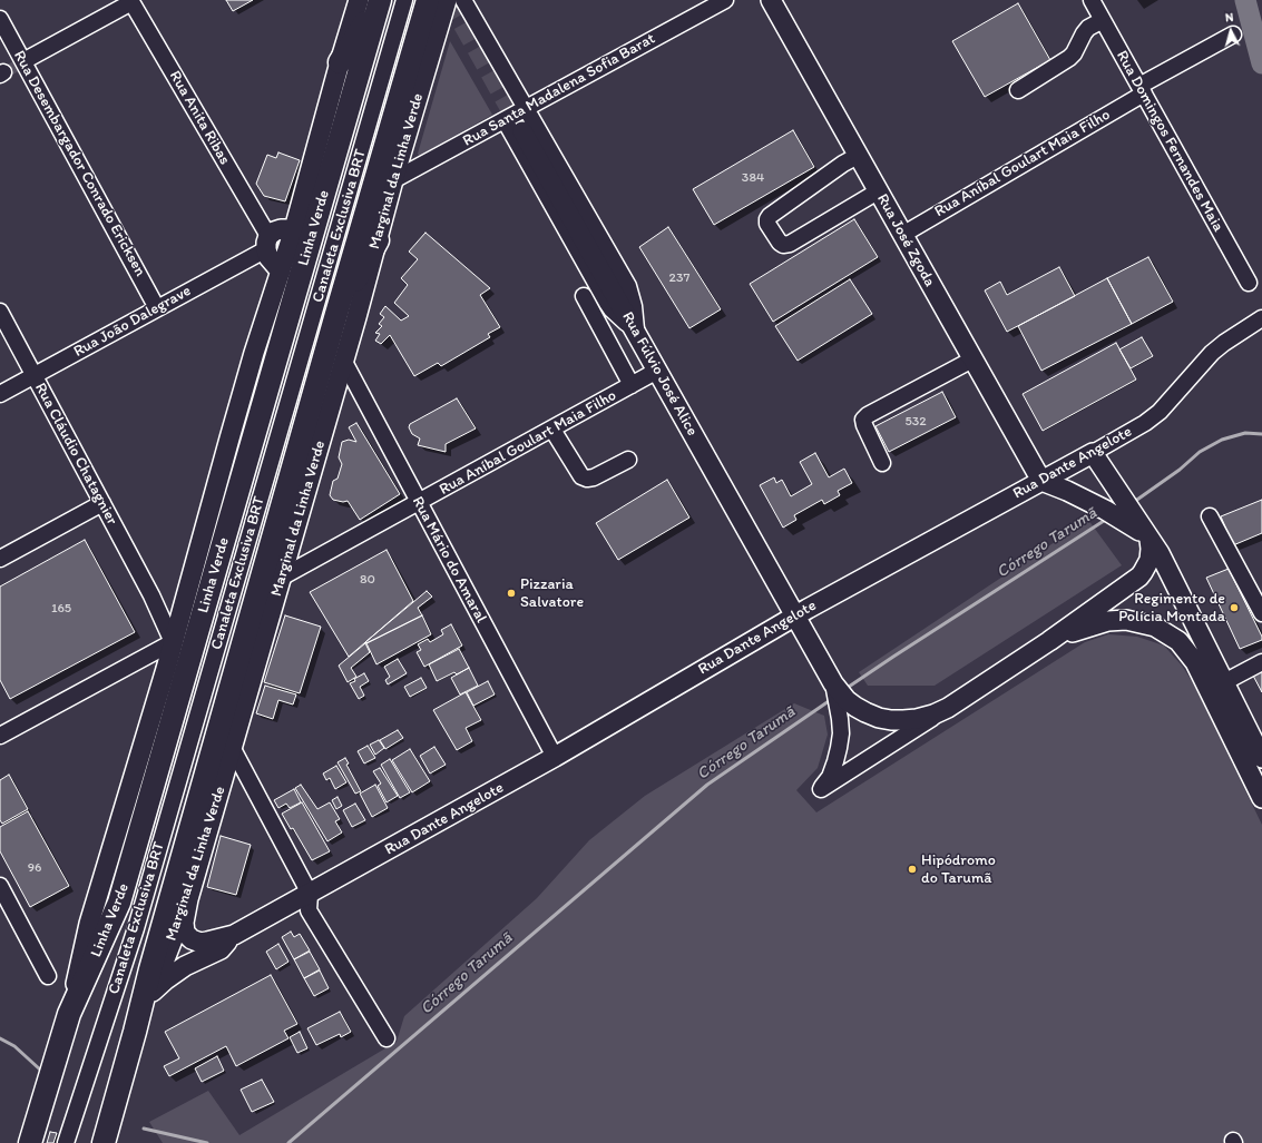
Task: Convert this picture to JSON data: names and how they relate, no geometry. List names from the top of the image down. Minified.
{"streets":{"highway":["Linha Verde"],"main road":["Marginal da Linha Verde","Rua José Zgoda","Rua Fúlvio José Alice","Rua Dante Angelote"],"street":["Rua Santa Madalena Sofia Barat","Rua Anita Ribas","Rua Domingos Fernandes Maia","Rua Desembargador Conrado Ericksen","Rua Aníbal Goulart Maia Filho","Canaleta Exclusiva BRT","Rua João Dalegrave","Rua Cláudio Chatagnier","Rua Mário do Amaral"]},"crossings":[["Rua Santa Madalena Sofia Barat","Marginal da Linha Verde"],["Rua Anita Ribas","Rua João Dalegrave"],["Rua Domingos Fernandes Maia","Rua Aníbal Goulart Maia Filho"],["Rua Desembargador Conrado Ericksen","Rua João Dalegrave"],["Rua Aníbal Goulart Maia Filho","Marginal da Linha Verde"],["Rua Aníbal Goulart Maia Filho","Rua José Zgoda"],["Rua Aníbal Goulart Maia Filho","Rua Fúlvio José Alice"],["Rua Aníbal Goulart Maia Filho","Rua Mário do Amaral"],["Marginal da Linha Verde","Rua Dante Angelote"],["Marginal da Linha Verde","Rua Mário do Amaral"],["Rua José Zgoda","Rua Dante Angelote"],["Rua João Dalegrave","Rua Cláudio Chatagnier"],["Rua Fúlvio José Alice","Rua Dante Angelote"],["Rua Dante Angelote","Rua Mário do Amaral"]],"water":["Córrego Tarumã"],"places":["Pizzaria Salvatore","Regimento de Polícia Montada","Hipódromo do Tarumã"],"house_numbers":["384","237","532","80","165","96"],"north":"top"}
